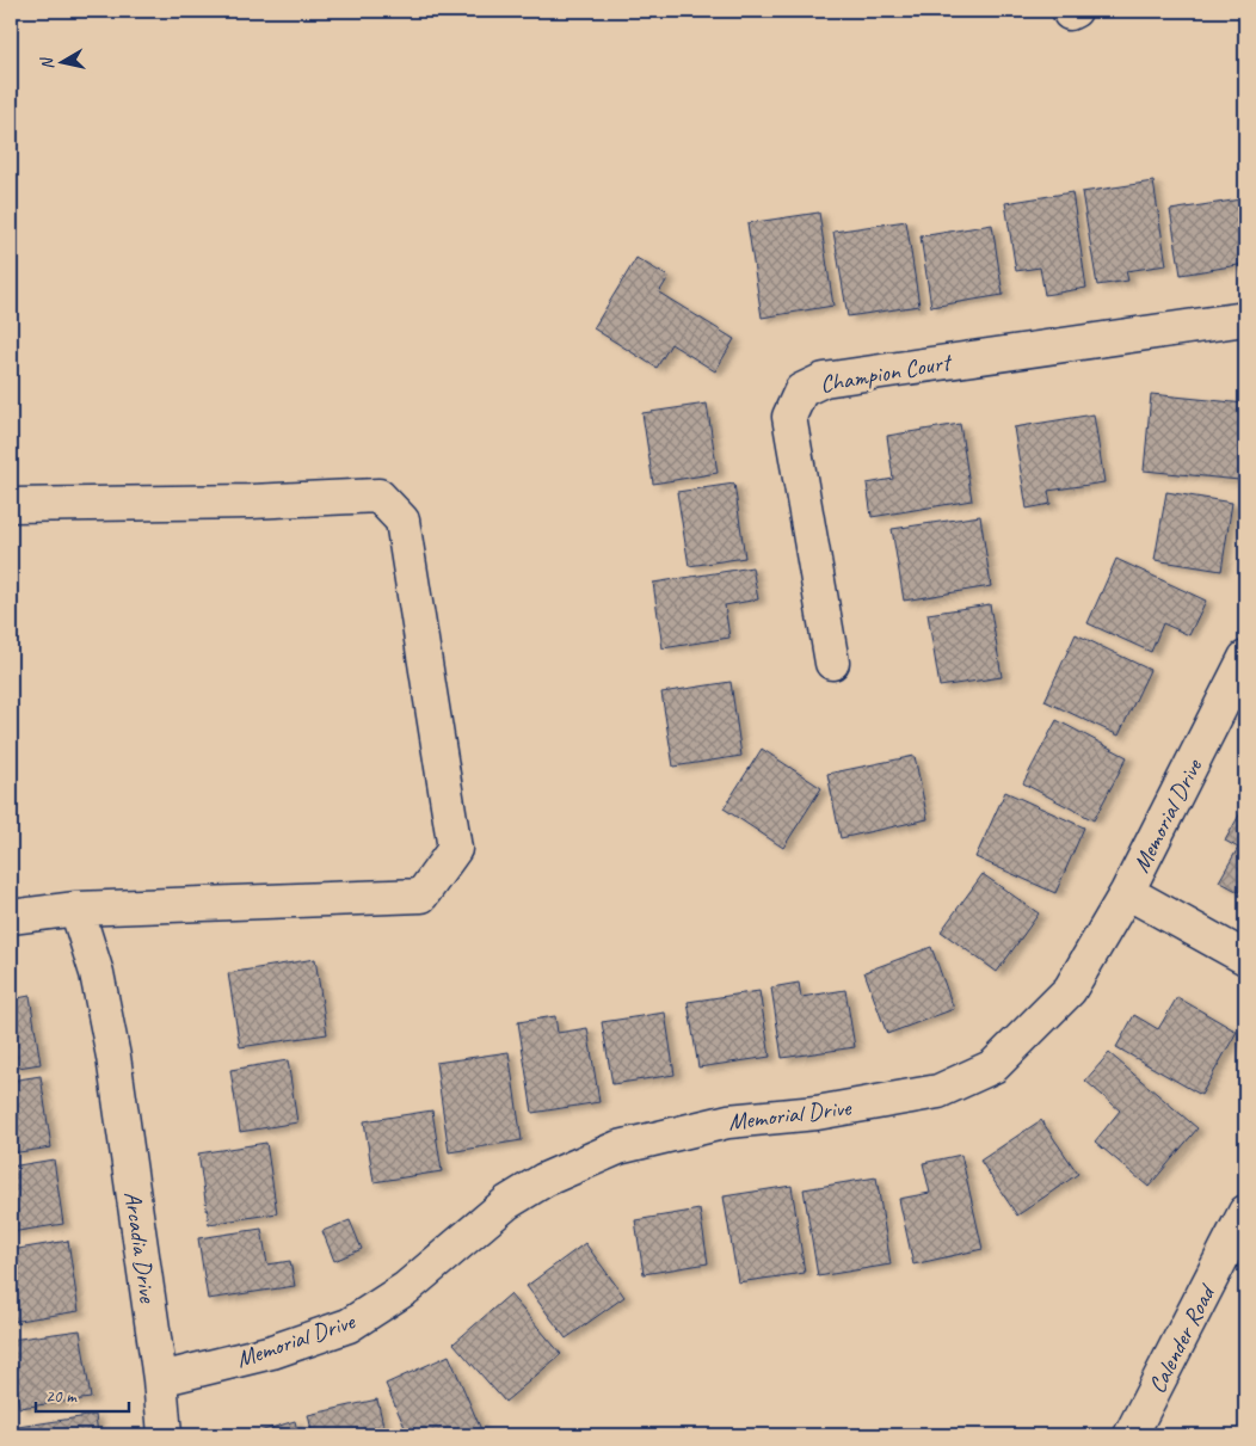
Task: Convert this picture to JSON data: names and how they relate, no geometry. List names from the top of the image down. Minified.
{"streets":{"street":["Champion Court","Memorial Drive","Arcadia Drive","Calender Road"]},"crossings":[["Memorial Drive","Arcadia Drive"]],"scale_bar":"20 m","north":"left"}
